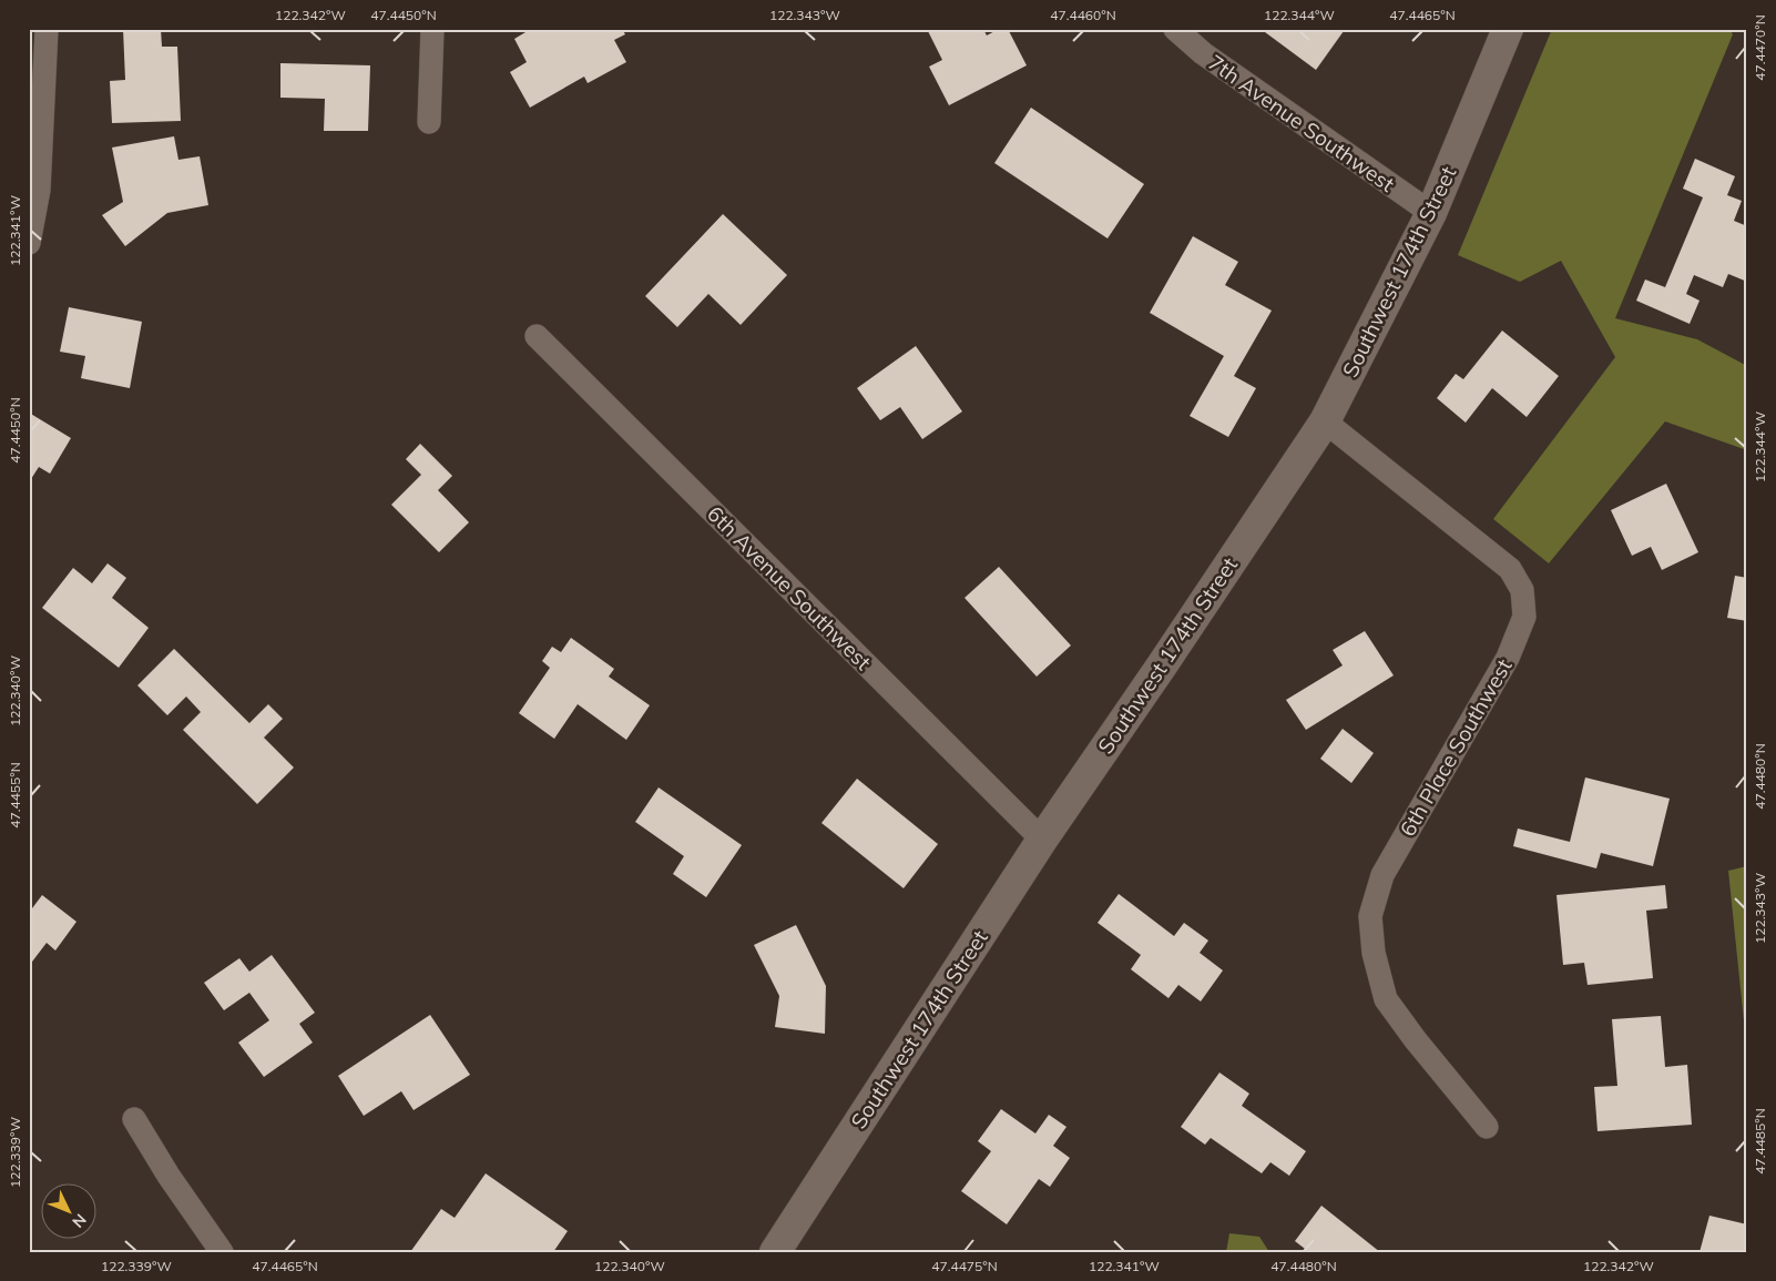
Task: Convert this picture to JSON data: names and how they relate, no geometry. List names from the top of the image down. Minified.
{"streets":{"street":["7th Avenue Southwest","Southwest 174th Street","6th Avenue Southwest","6th Place Southwest"]},"crossings":[["7th Avenue Southwest","Southwest 174th Street"],["Southwest 174th Street","6th Avenue Southwest"],["Southwest 174th Street","6th Place Southwest"]],"north":"bottom right","coordinates":["122.342°W","47.4450°N","122.343°W","47.4460°N","122.344°W","47.4465°N","47.4470°N","122.341°W","122.340°W","47.4480°N","47.4455°N","47.4485°N","122.339°W","47.4475°N"]}
